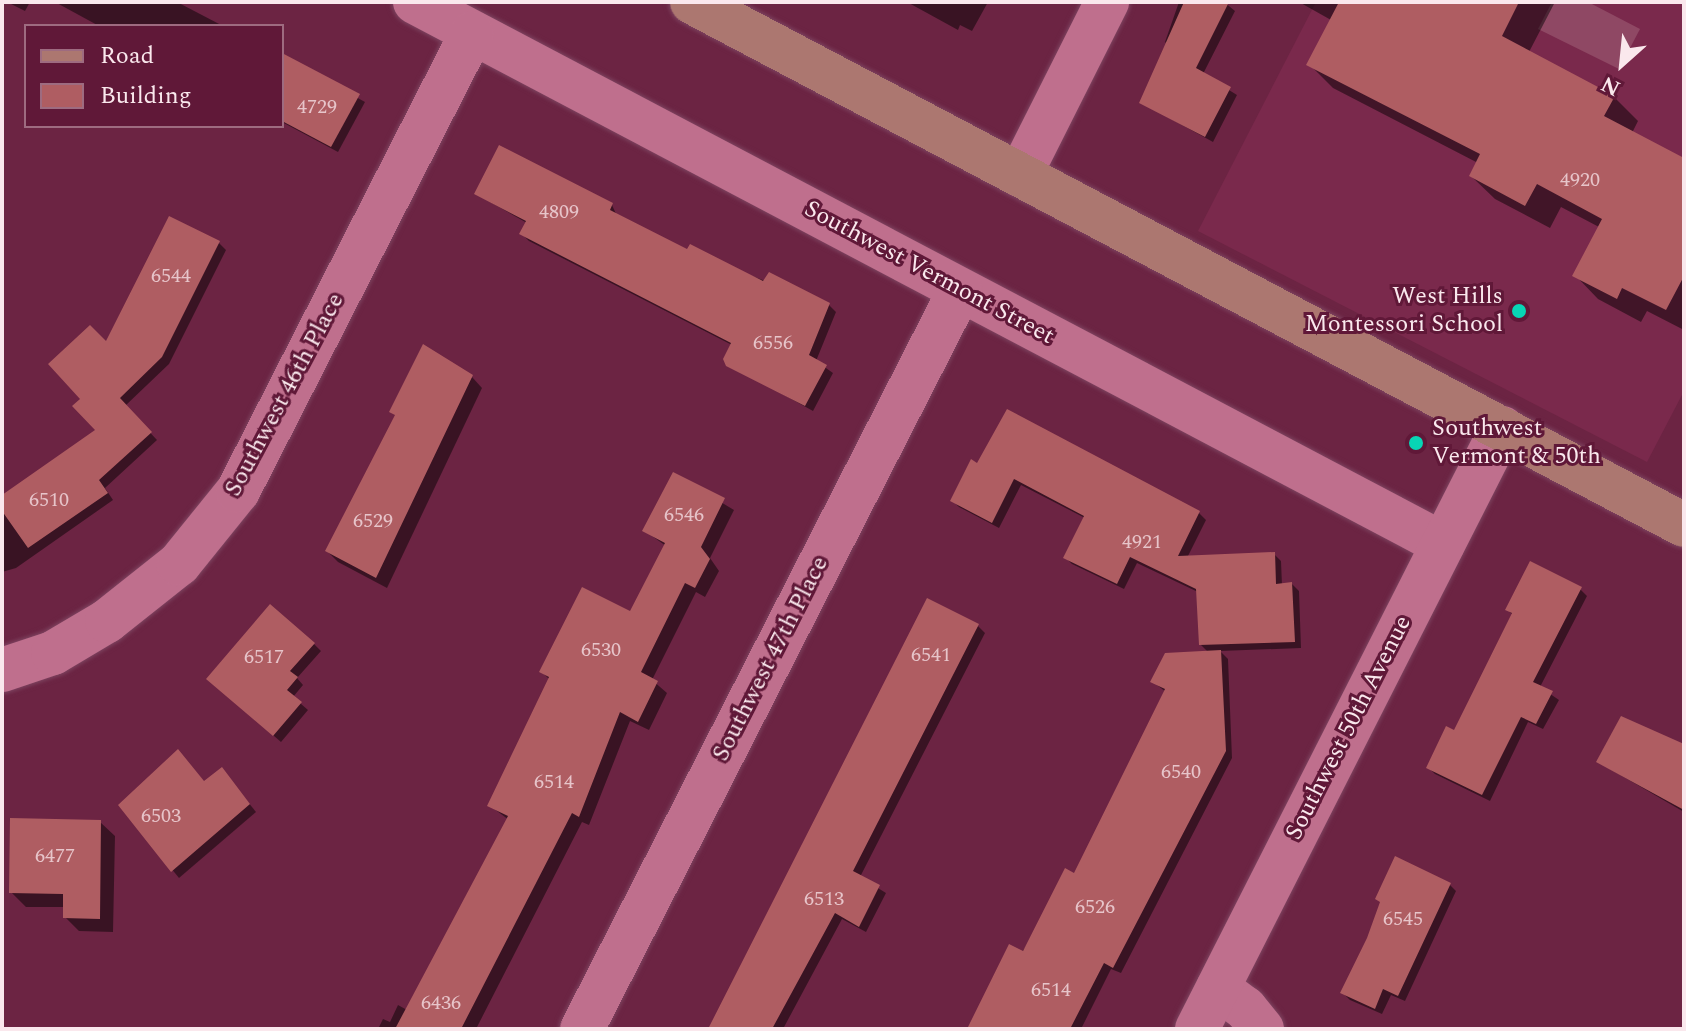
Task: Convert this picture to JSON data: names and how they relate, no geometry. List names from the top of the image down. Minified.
{"streets":{"street":["Southwest Vermont Street","Southwest 46th Place","Southwest 47th Place","Southwest 50th Avenue"]},"crossings":[["Southwest Vermont Street","Southwest 46th Place"],["Southwest Vermont Street","Southwest 47th Place"],["Southwest Vermont Street","Southwest 50th Avenue"]],"places":["West Hills Montessori School","Southwest Vermont & 50th"],"house_numbers":["4729","4920","4809","6544","6556","6510","6546","6529","4921","6530","6541","6517","6540","6514","6503","6477","6513","6526","6545","6514","6436"],"legend":["Road","Building"],"north":"bottom left"}
